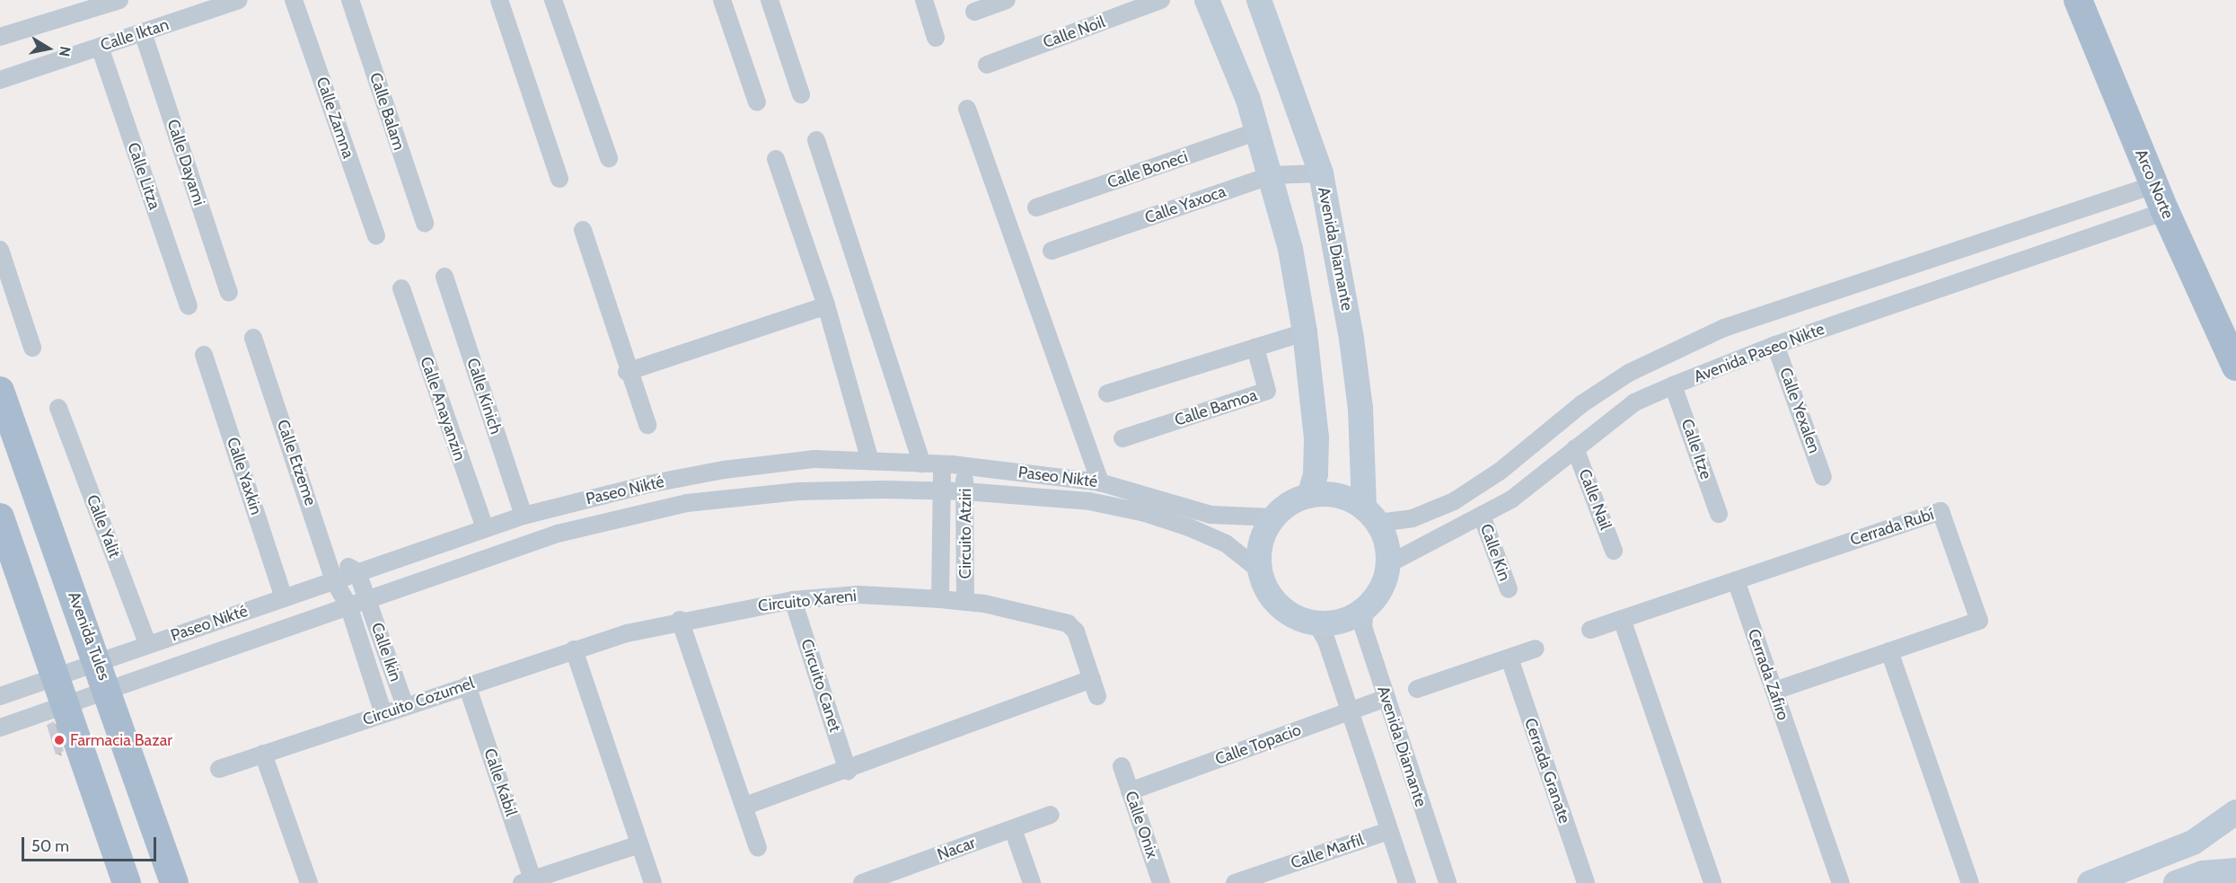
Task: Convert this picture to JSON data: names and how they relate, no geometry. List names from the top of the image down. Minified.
{"streets":{"main road":["Arco Norte","Avenida Tules"],"street":["Calle Noil","Calle Iktan","Calle Balam","Calle Zamna","Calle Dayami","Calle Boneci","Calle Litza","Calle Yaxoca","Avenida Diamante","Avenida Paseo Nikte","Calle Kinich","Calle Bamoa","Calle Anayanzin","Calle Yexalen","Calle Itze","Calle Etzeme","Calle Yaxkin","Paseo Nikté","Calle Nail","Calle Yalit","Cerrada Rubí","Circuito Atziri","Calle Kin","Circuito Xareni","Calle Ikin","Cerrada Zafiro","Circuito Canet","Circuito Cozumel","Calle Topacio","Cerrada Granate","Calle Kabil","Calle Onix","Nacar","Calle Marfil"]},"crossings":[["Calle Iktan","Calle Dayami"],["Calle Iktan","Calle Litza"],["Arco Norte","Avenida Paseo Nikte"],["Calle Yaxoca","Avenida Diamante"],["Avenida Diamante","Avenida Paseo Nikte"],["Avenida Diamante","Paseo Nikté"],["Avenida Diamante","Calle Topacio"],["Avenida Paseo Nikte","Calle Yexalen"],["Avenida Paseo Nikte","Calle Itze"],["Avenida Paseo Nikte","Paseo Nikté"],["Avenida Paseo Nikte","Calle Nail"],["Avenida Paseo Nikte","Calle Kin"],["Calle Kinich","Paseo Nikté"],["Calle Anayanzin","Paseo Nikté"],["Calle Yaxkin","Paseo Nikté"],["Paseo Nikté","Calle Yalit"],["Paseo Nikté","Circuito Atziri"],["Paseo Nikté","Avenida Tules"],["Paseo Nikté","Calle Ikin"],["Cerrada Rubí","Cerrada Zafiro"],["Circuito Atziri","Circuito Xareni"],["Circuito Xareni","Circuito Canet"],["Circuito Xareni","Circuito Cozumel"],["Calle Ikin","Circuito Cozumel"],["Circuito Cozumel","Calle Kabil"],["Calle Topacio","Calle Onix"]],"places":["Farmacia Bazar"],"scale_bar":"50 m","north":"right"}
